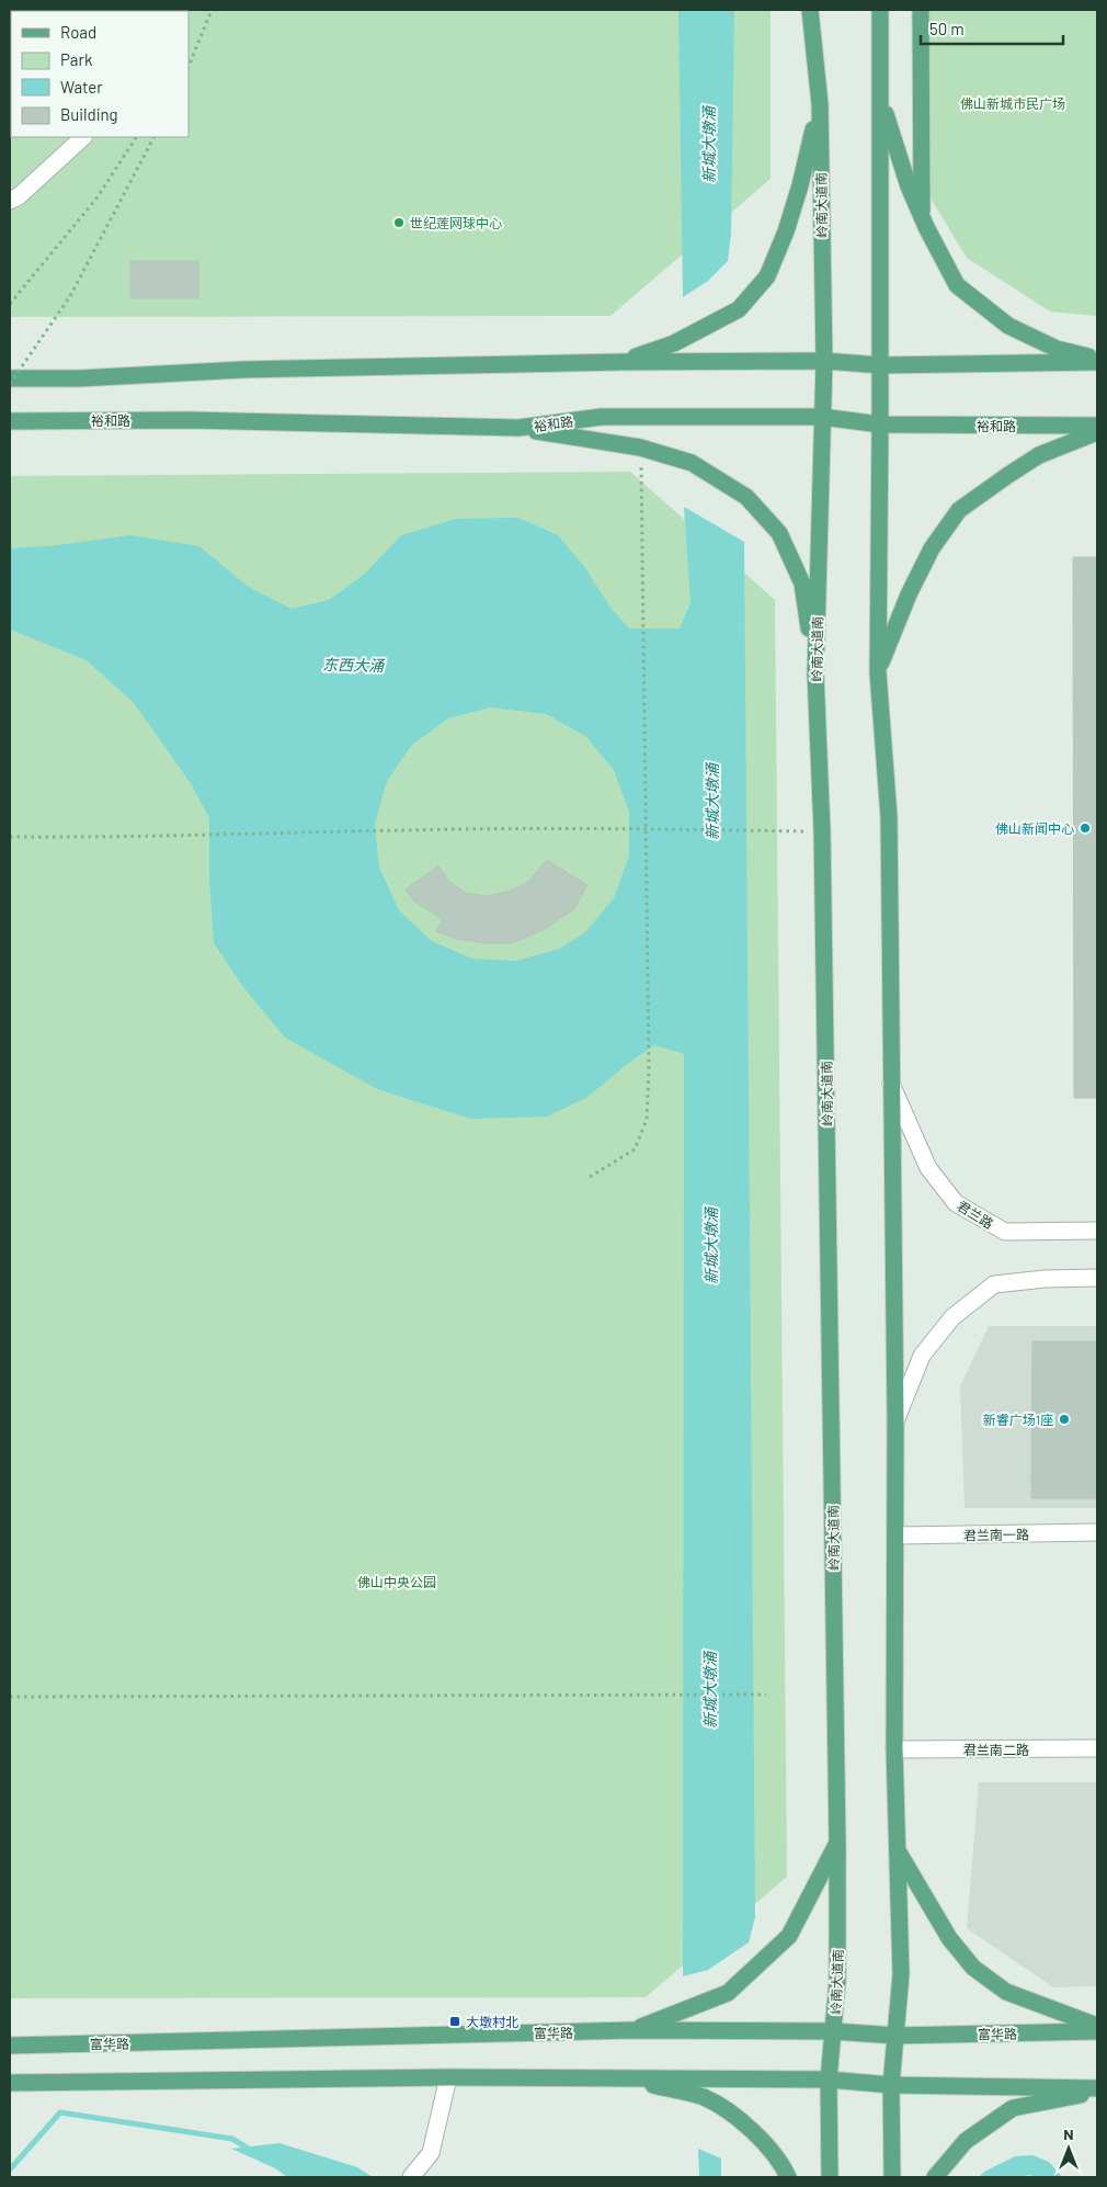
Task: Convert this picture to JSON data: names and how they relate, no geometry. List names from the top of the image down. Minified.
{"streets":{"main road":["岭南大道南","裕和路","富华路"],"street":["君兰路","君兰南一路","君兰南二路"]},"crossings":[["岭南大道南","裕和路"],["岭南大道南","富华路"]],"water":["新城大墩涌","东西大涌"],"parks":["佛山新城市民广场","佛山中央公园"],"places":{"other":["世纪莲网球中心","佛山新闻中心","新睿广场1座"],"transit":["大墩村北"]},"legend":["Road","Park","Water","Building"],"scale_bar":"50 m","north":"top"}
